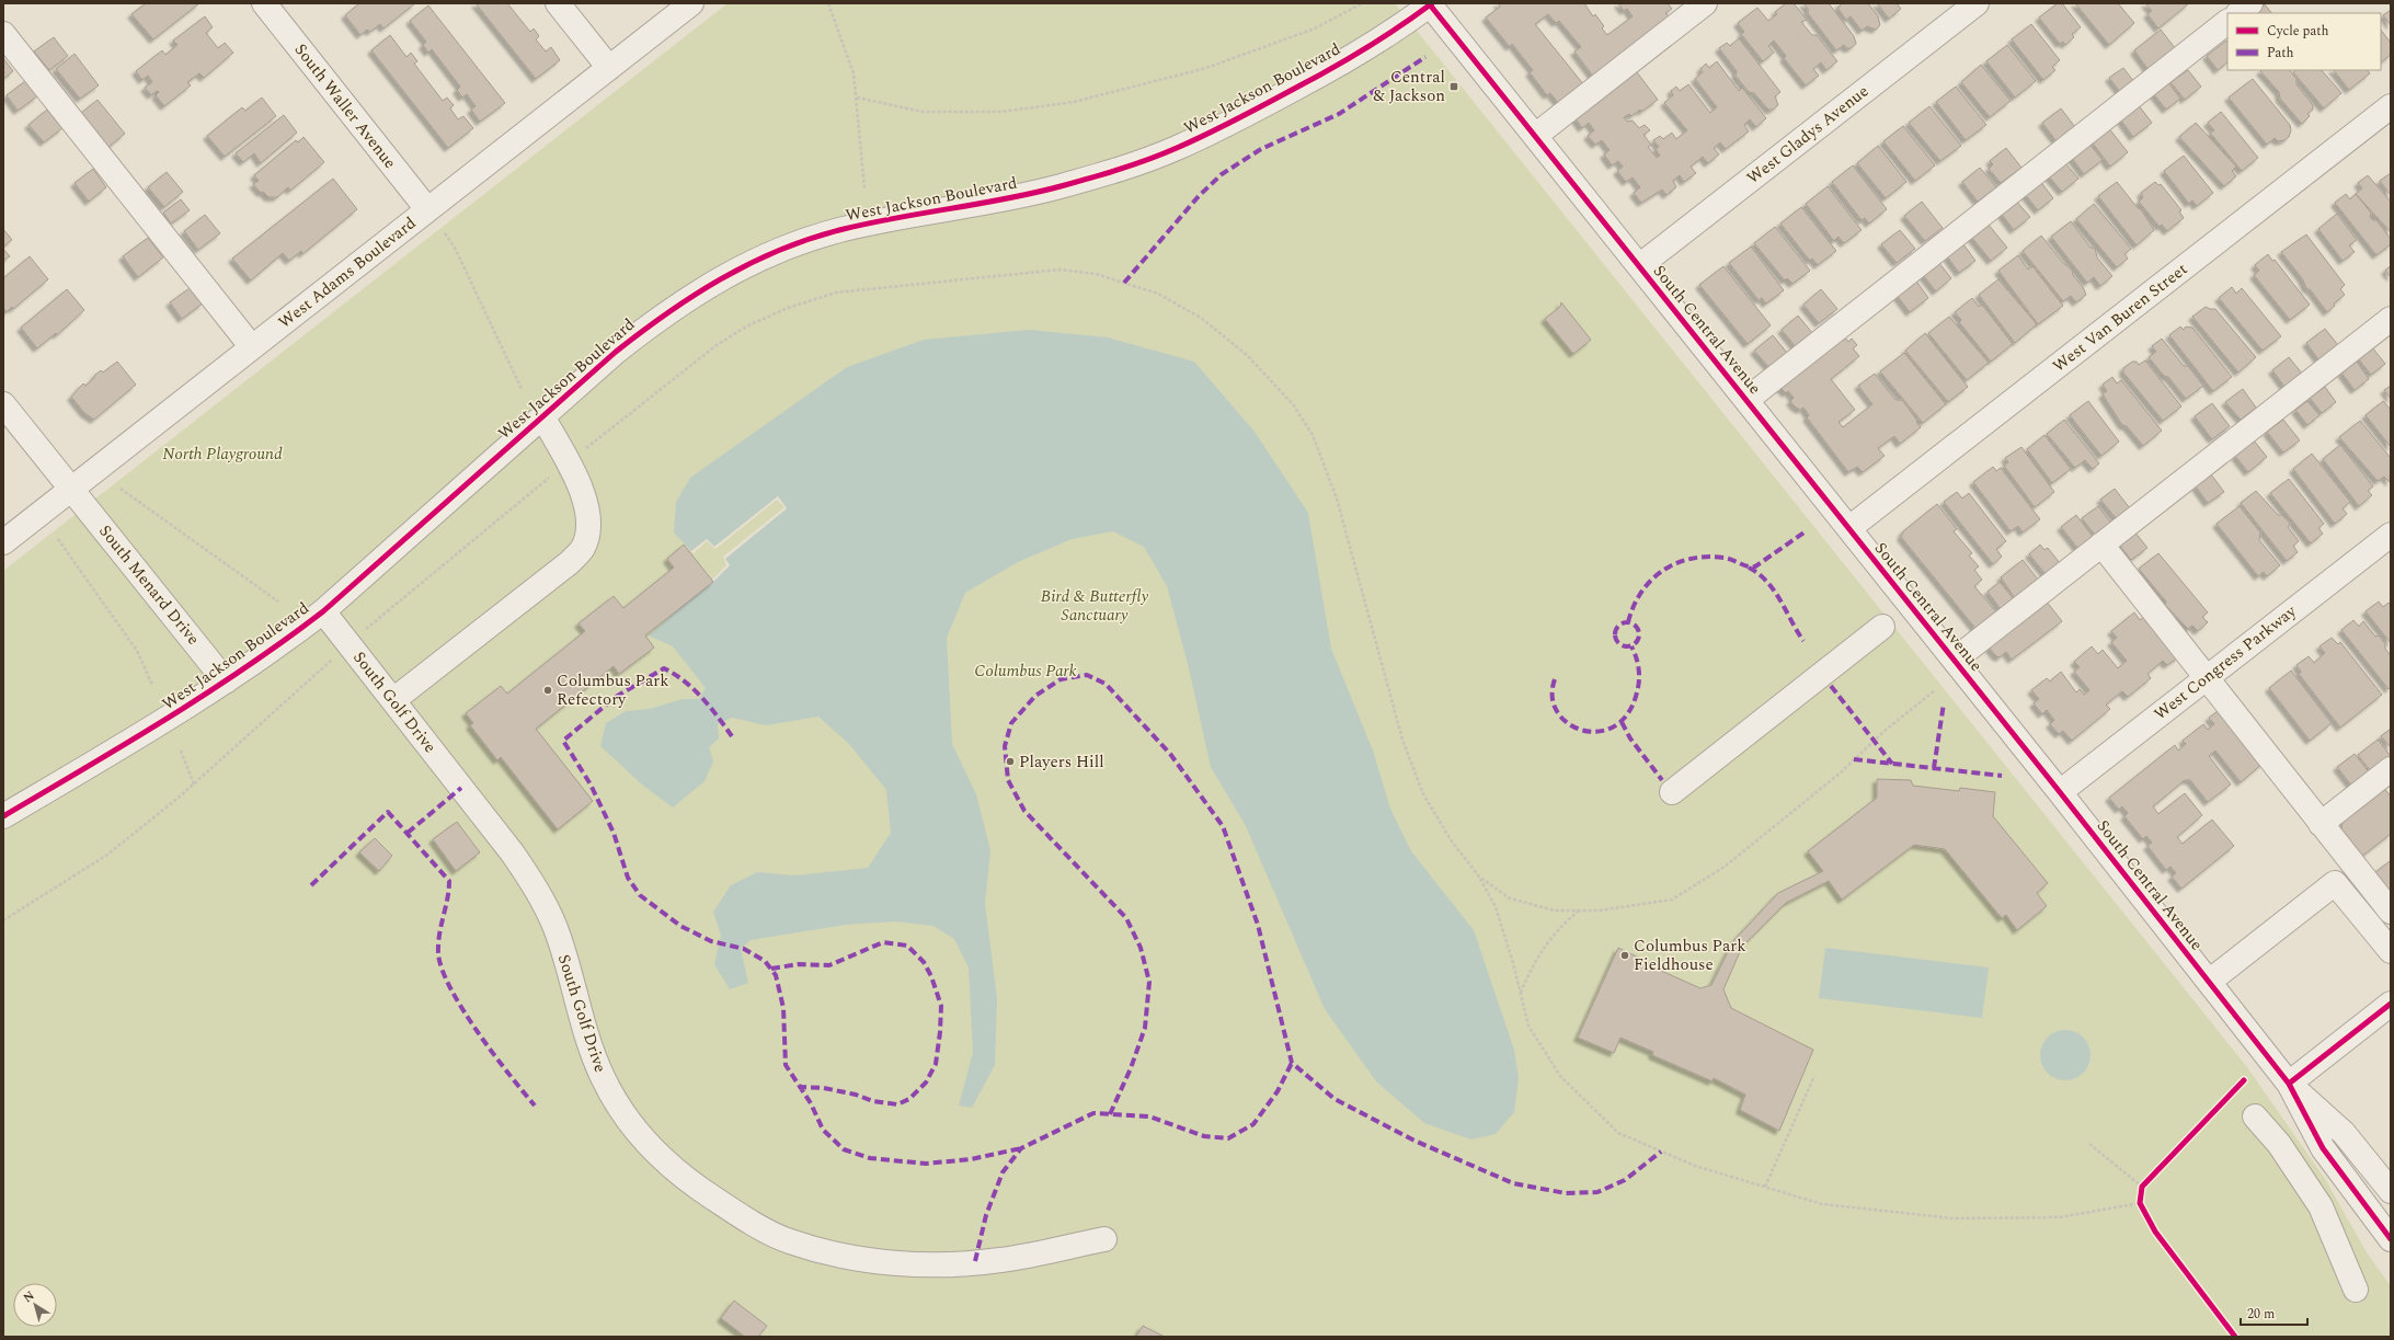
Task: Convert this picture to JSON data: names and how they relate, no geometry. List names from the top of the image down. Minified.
{"streets":{"street":["West Jackson Boulevard","South Waller Avenue","West Gladys Avenue","West Adams Boulevard","West Van Buren Street","South Central Avenue","South Menard Drive","West Congress Parkway","South Golf Drive"]},"crossings":[["West Jackson Boulevard","South Central Avenue"],["West Jackson Boulevard","South Menard Drive"],["West Jackson Boulevard","South Golf Drive"],["South Waller Avenue","West Adams Boulevard"],["West Gladys Avenue","South Central Avenue"],["West Adams Boulevard","South Menard Drive"],["West Van Buren Street","South Central Avenue"],["South Central Avenue","West Congress Parkway"]],"parks":["North Playground","Bird & Butterfly Sanctuary","Columbus Park"],"places":{"transit":["Central & Jackson"],"other":["Columbus Park Refectory","Players Hill","Columbus Park Fieldhouse"]},"legend":["Cycle path","Path"],"scale_bar":"20 m","north":"top left"}
